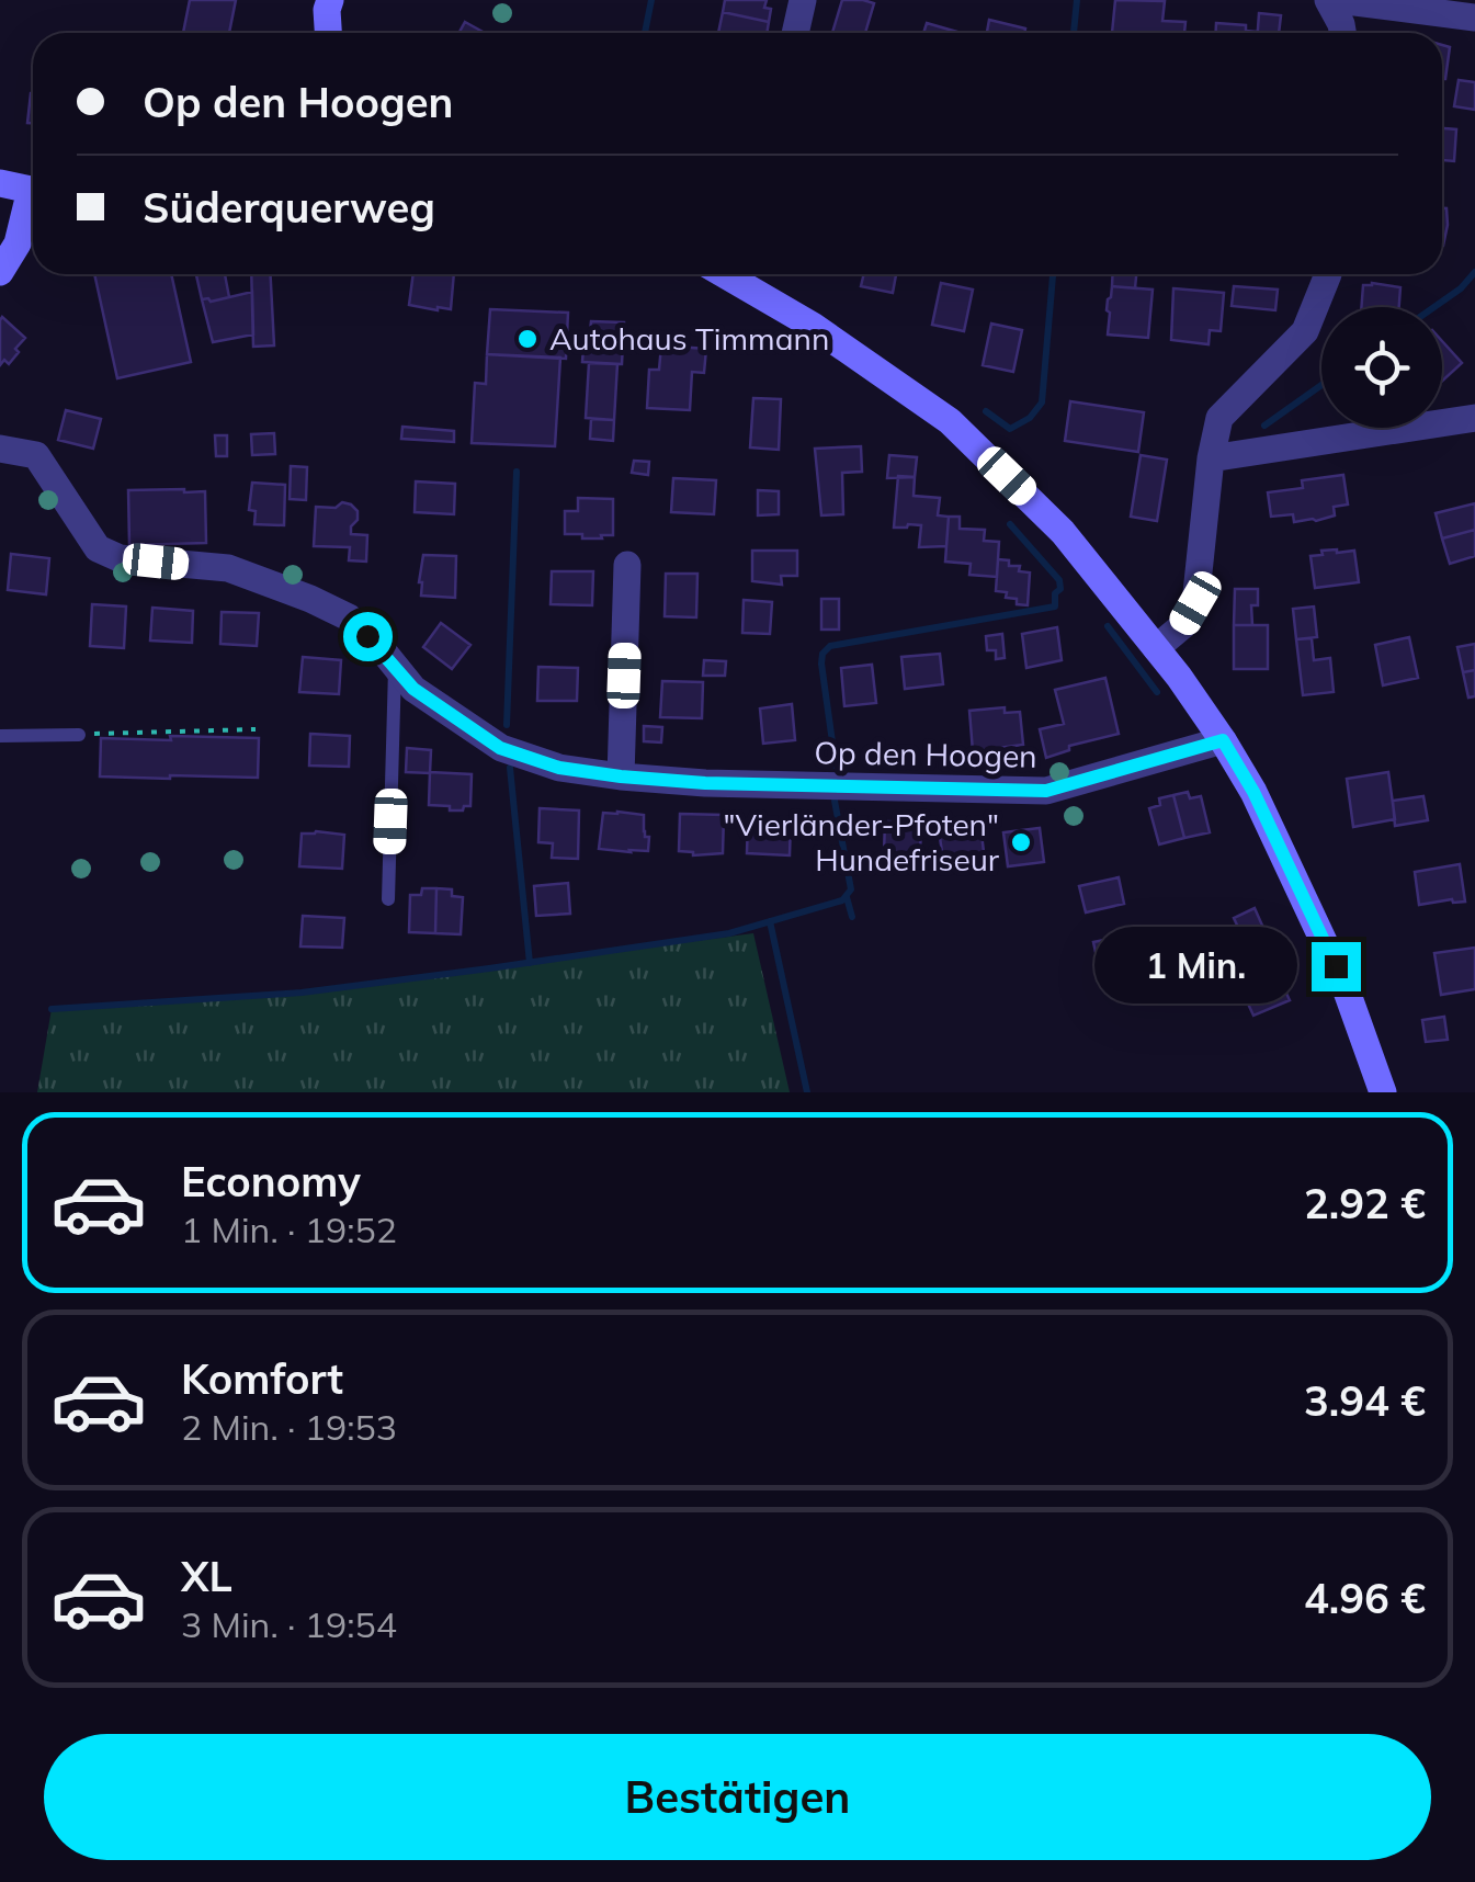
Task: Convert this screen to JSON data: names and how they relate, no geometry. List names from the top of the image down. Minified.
{"streets":{"street":["Op den Hoogen"]},"places":["Autohaus Timmann","\"Vierländer-Pfoten\" Hundefriseur"],"page":{"banner":["Op den Hoogen","Süderquerweg"],"bubble":"1 Min.","list":[{"name":"Economy","note":"1 Min. · 19:52","value":"2.92 €"},{"name":"Komfort","note":"2 Min. · 19:53","value":"3.94 €"},{"name":"XL","note":"3 Min. · 19:54","value":"4.96 €"}],"buttons":"Bestätigen"}}
